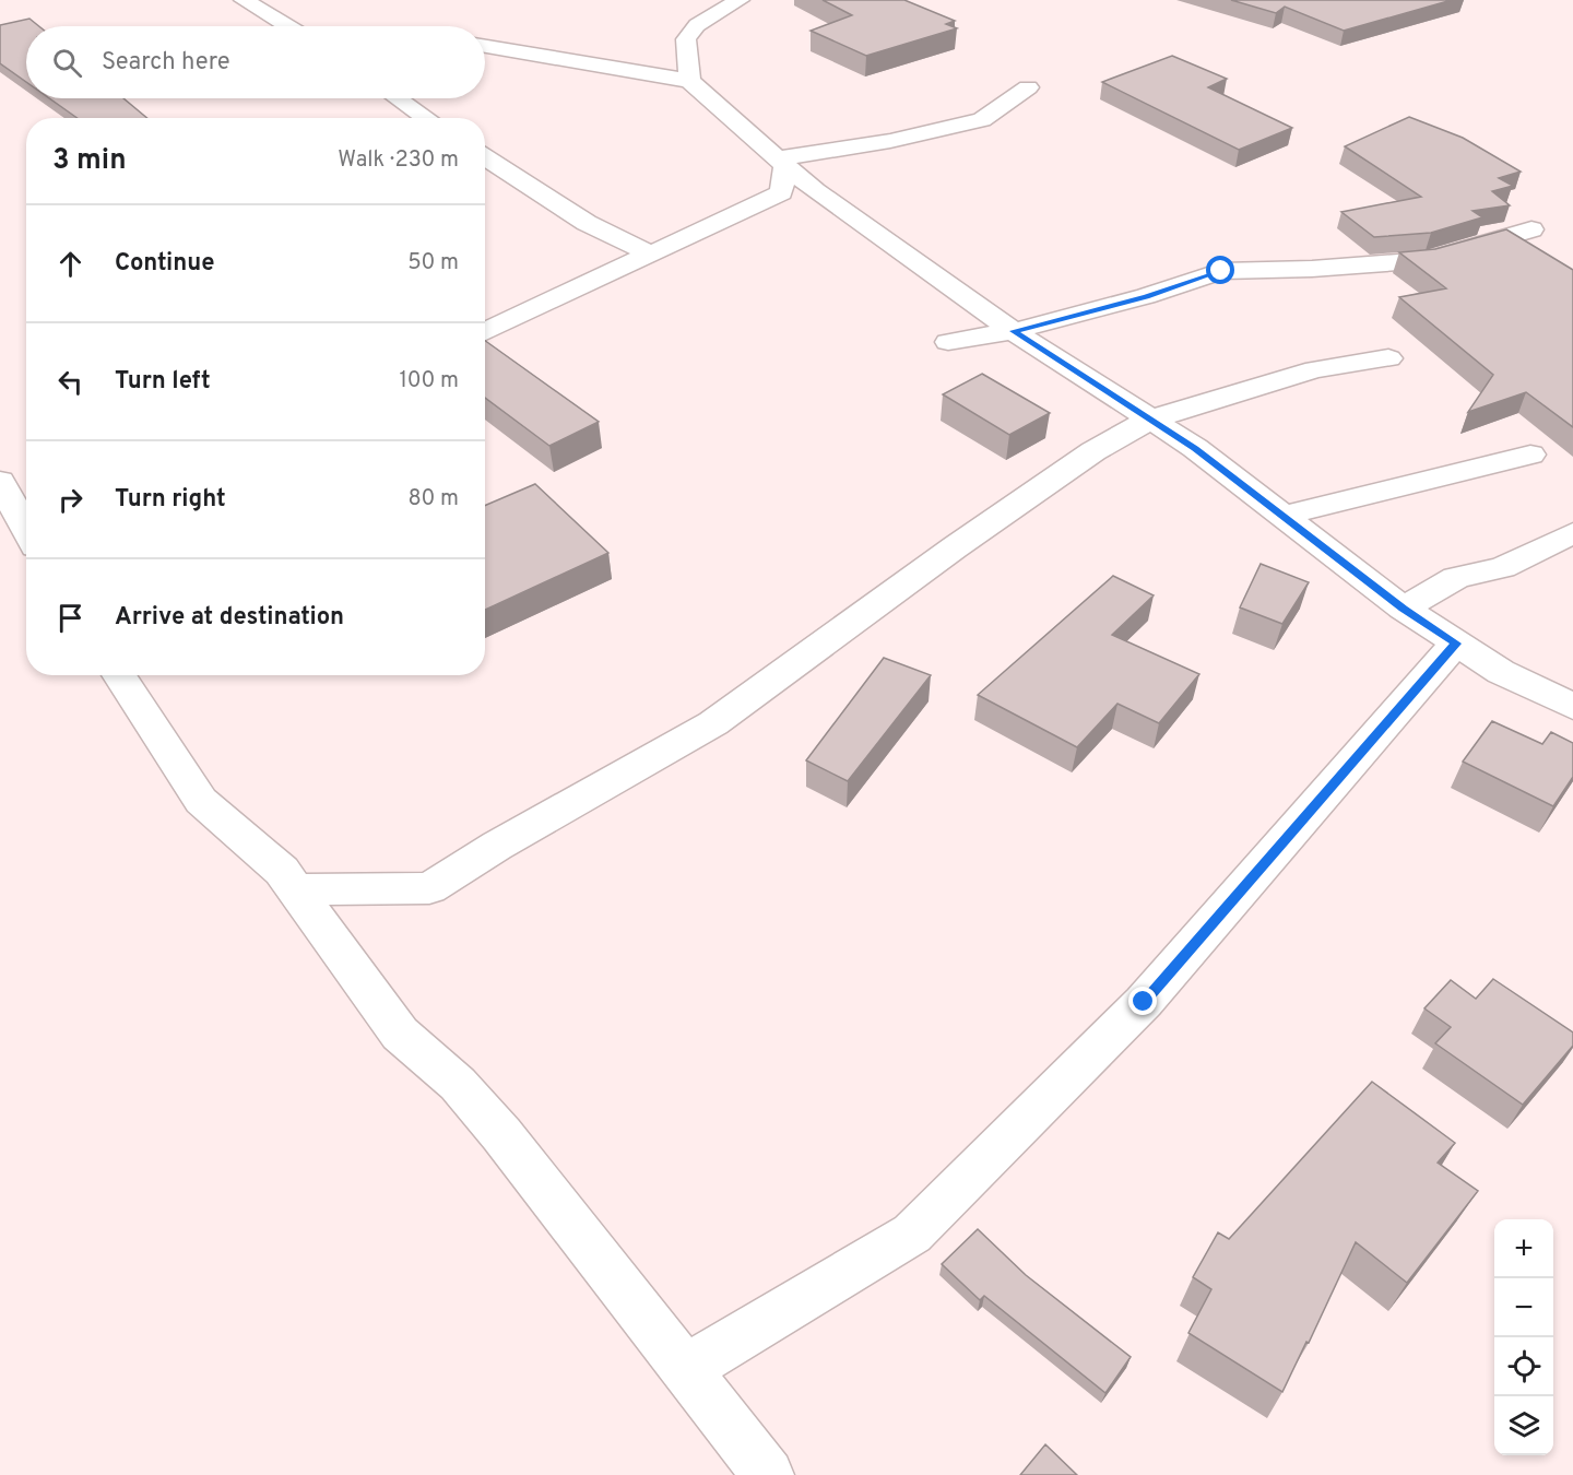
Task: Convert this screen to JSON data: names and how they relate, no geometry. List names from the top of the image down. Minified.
{"page":{"search":"Search here","heading":["3 min","Walk · 230 m"],"list":[["Continue","50 m"],["Turn left","100 m"],["Turn right","80 m"],"Arrive at destination"],"map_buttons":["+","−"]}}
